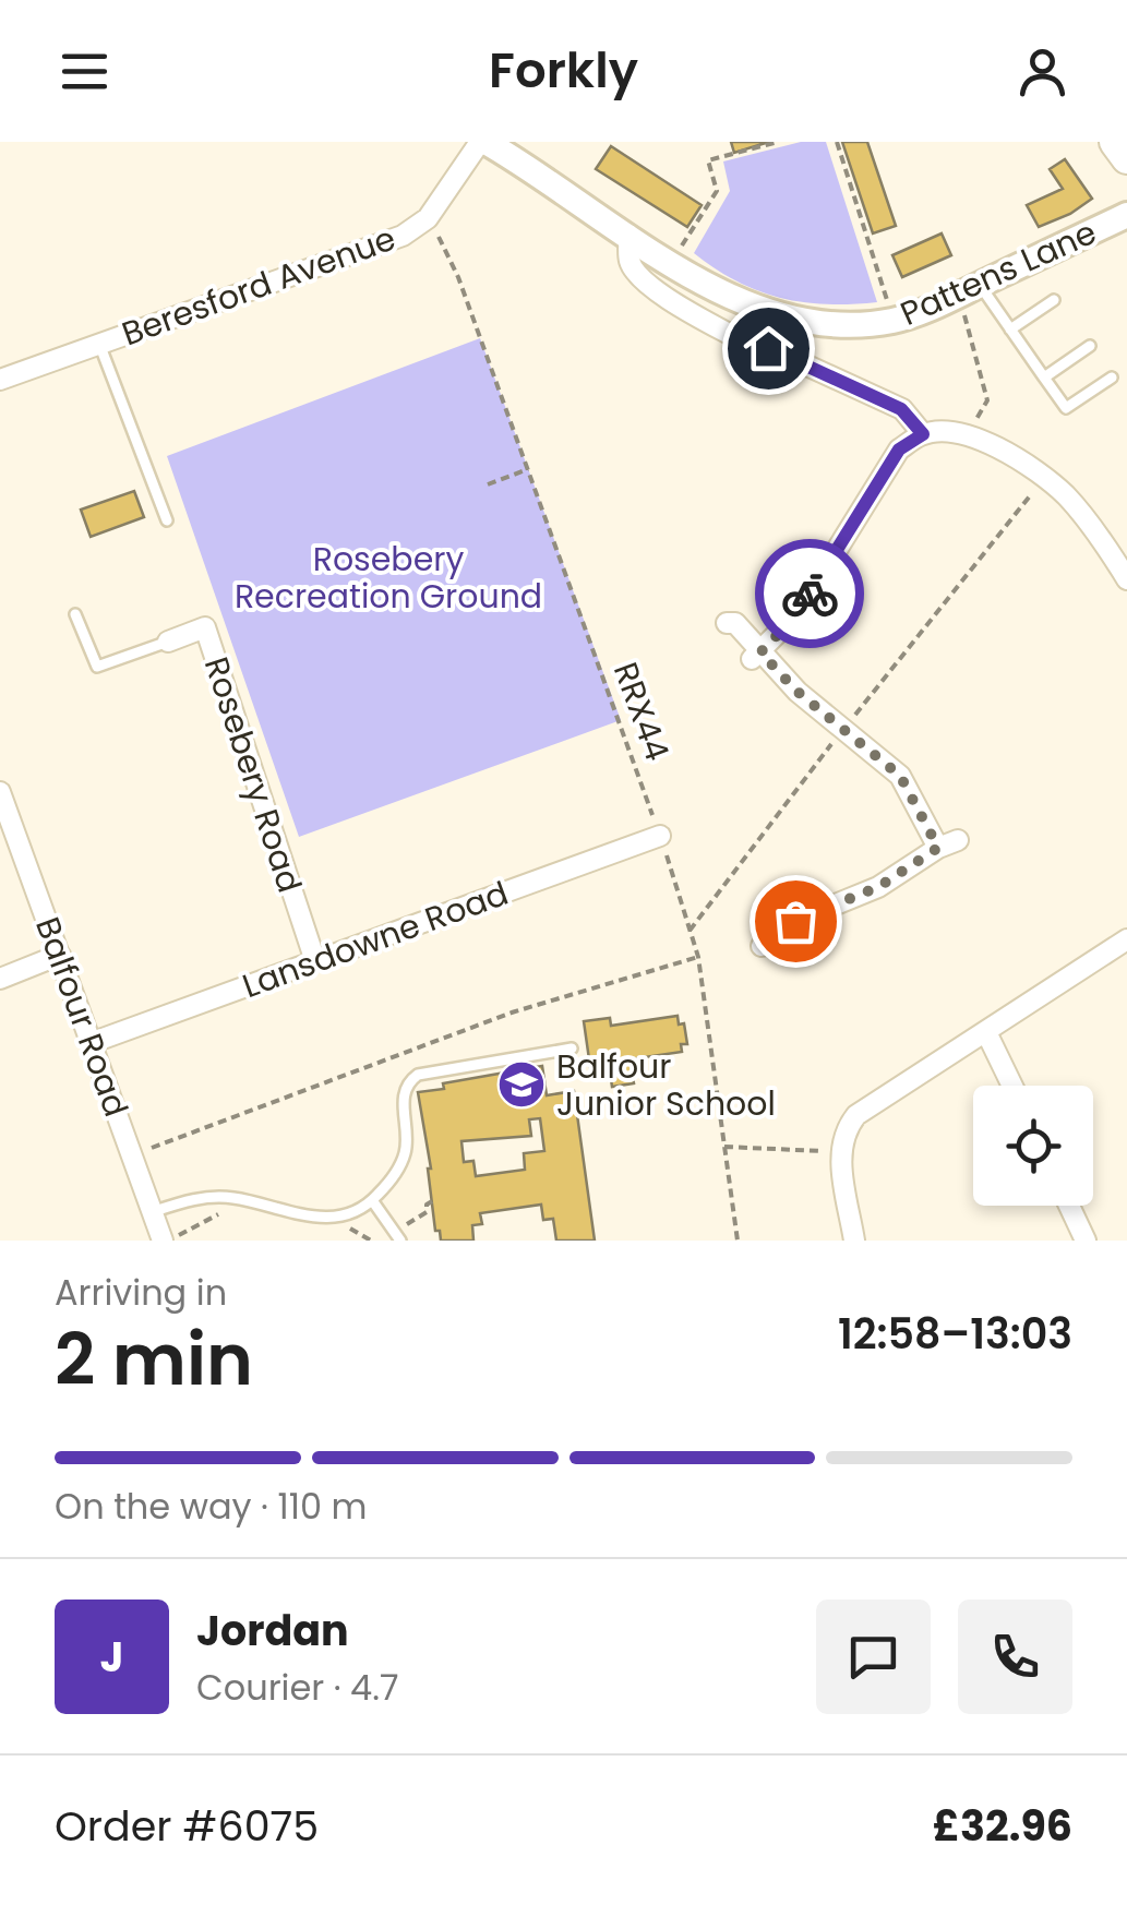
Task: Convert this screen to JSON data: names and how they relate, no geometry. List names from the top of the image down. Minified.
{"streets":{"street":["Pattens Lane","Beresford Avenue","Rosebery Road","Lansdowne Road","Balfour Road"],"path":["RRX44"]},"crossings":[["Pattens Lane","Beresford Avenue"],["Beresford Avenue","RRX44"],["RRX44","Lansdowne Road"],["Rosebery Road","Lansdowne Road"],["Lansdowne Road","Balfour Road"]],"parks":["Rosebery Recreation Ground"],"places":{"school or university":["Balfour Junior School"]},"page":{"header":"Forkly","heading":["2 min","Arriving in","12:58–13:03"],"panel":["Jordan","Courier · 4.7","Order #6075","£32.96"],"bar":"On the way · 110 m","round":"J"}}
